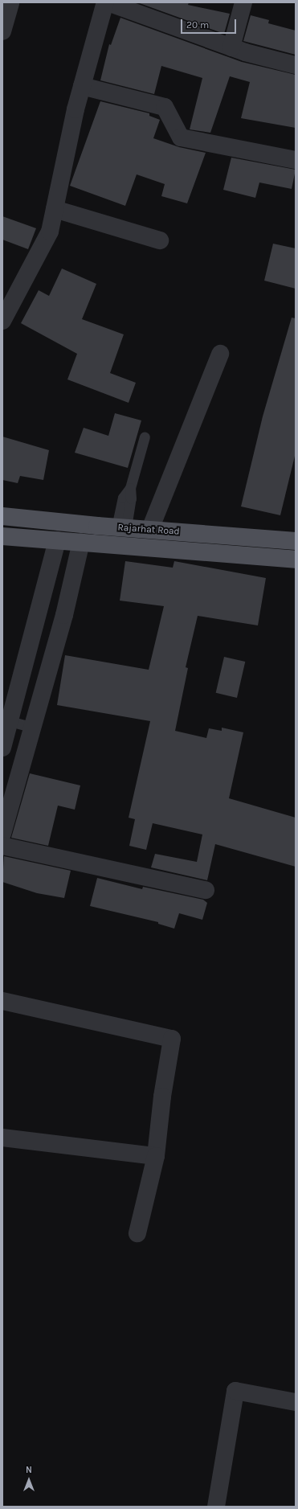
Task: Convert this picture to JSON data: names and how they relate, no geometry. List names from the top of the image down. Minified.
{"streets":{"main road":["Rajarhat Road"]},"scale_bar":"20 m","north":"top"}
